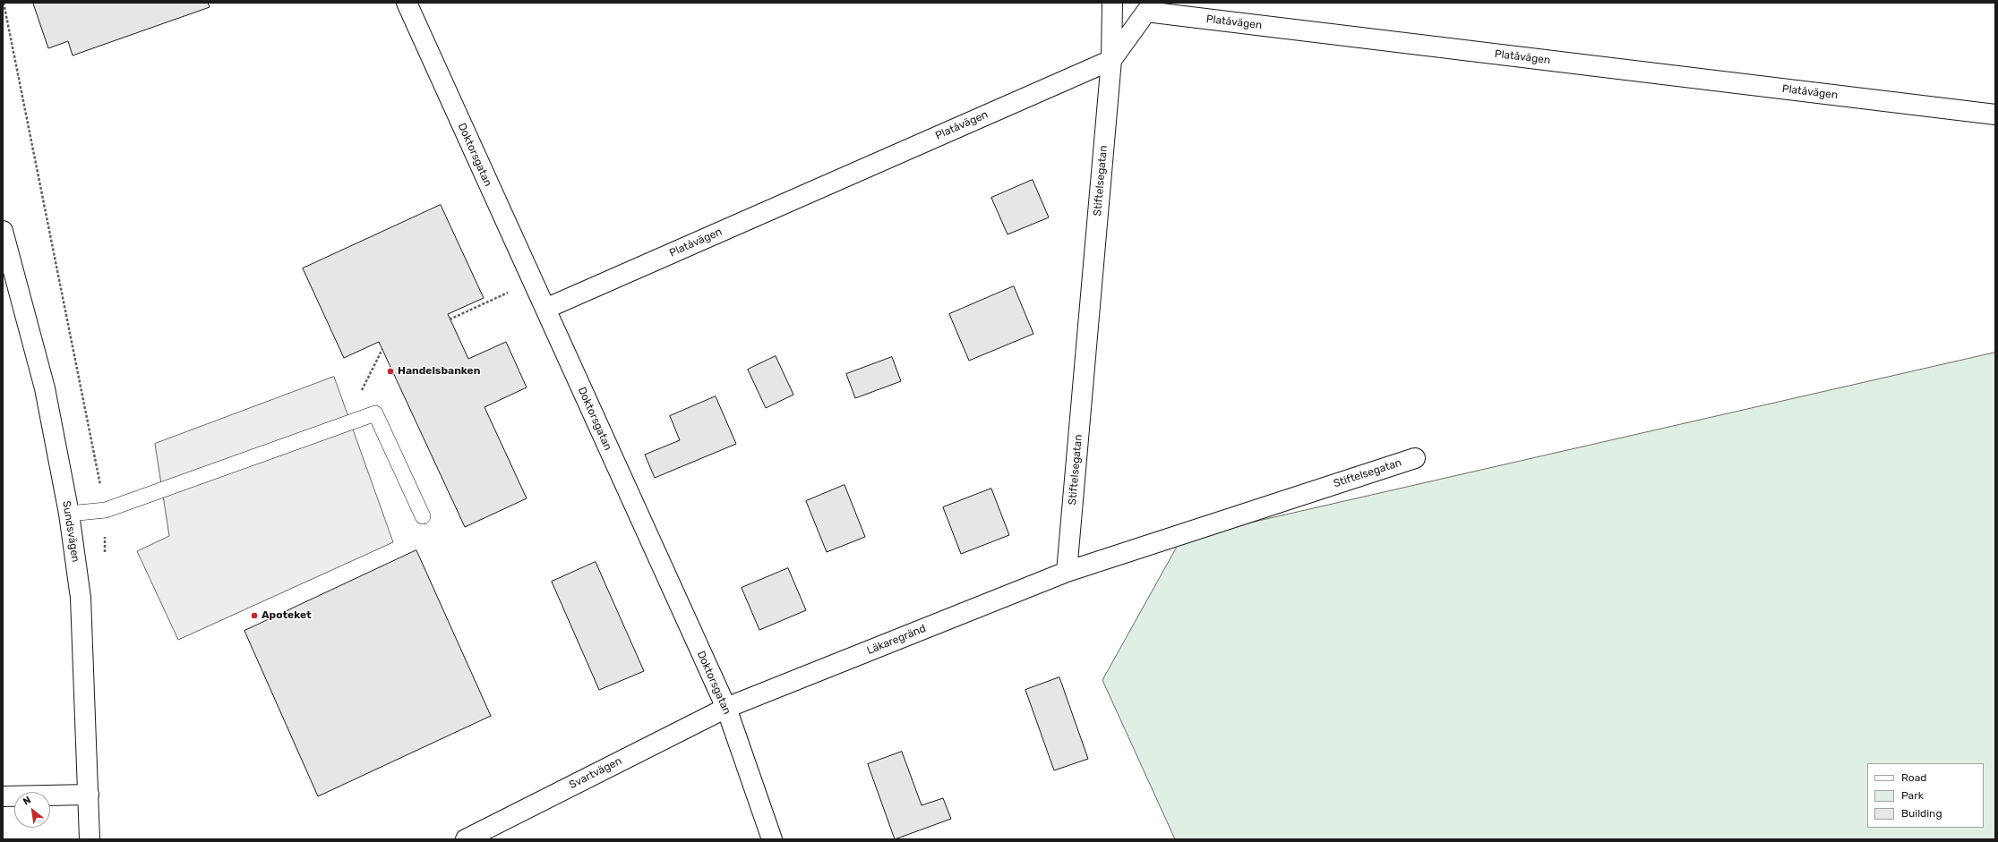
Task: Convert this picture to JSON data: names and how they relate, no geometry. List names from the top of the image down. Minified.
{"streets":{"street":["Platåvägen","Doktorsgatan","Stiftelsegatan","Sundsvägen","Läkaregränd","Svartvägen"]},"crossings":[["Platåvägen","Doktorsgatan"],["Platåvägen","Stiftelsegatan"],["Doktorsgatan","Läkaregränd"],["Doktorsgatan","Svartvägen"],["Stiftelsegatan","Läkaregränd"],["Läkaregränd","Svartvägen"]],"places":["Handelsbanken","Apoteket"],"legend":["Road","Park","Building"],"north":"top left"}
